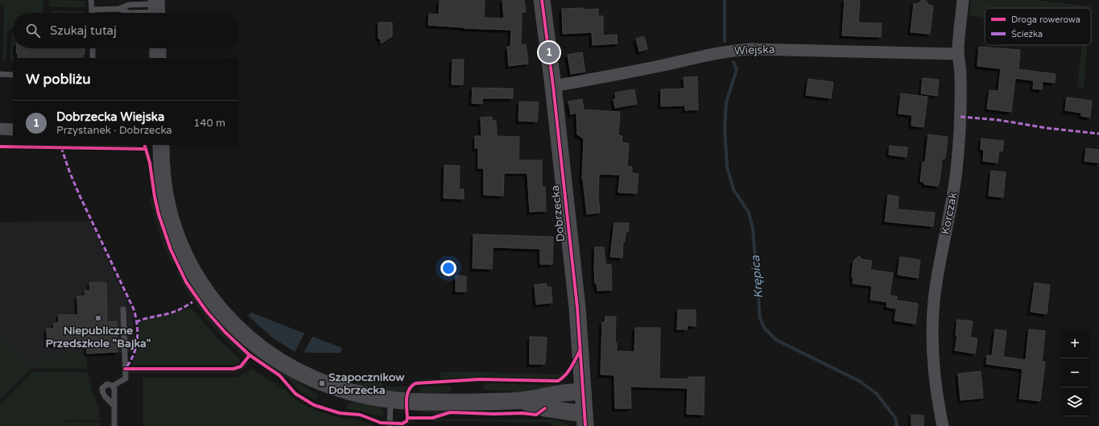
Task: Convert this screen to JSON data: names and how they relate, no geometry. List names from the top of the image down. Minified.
{"streets":{"street":["Wiejska","Dobrzecka","Korczak"]},"crossings":[["Wiejska","Dobrzecka"],["Wiejska","Korczak"]],"water":["Krępica"],"places":{"other":["Niepubliczne Przedszkole \"Bajka\""],"transit":["Szapocznikow Dobrzecka"]},"legend":["Droga rowerowa","Ścieżka"],"page":{"search":"Szukaj tutaj","pins":"1","heading":"W pobliżu","list":[{"mark":"1","name":"Dobrzecka Wiejska","note":"Przystanek · Dobrzecka","value":"140 m"}],"map_buttons":["+","−"]}}
